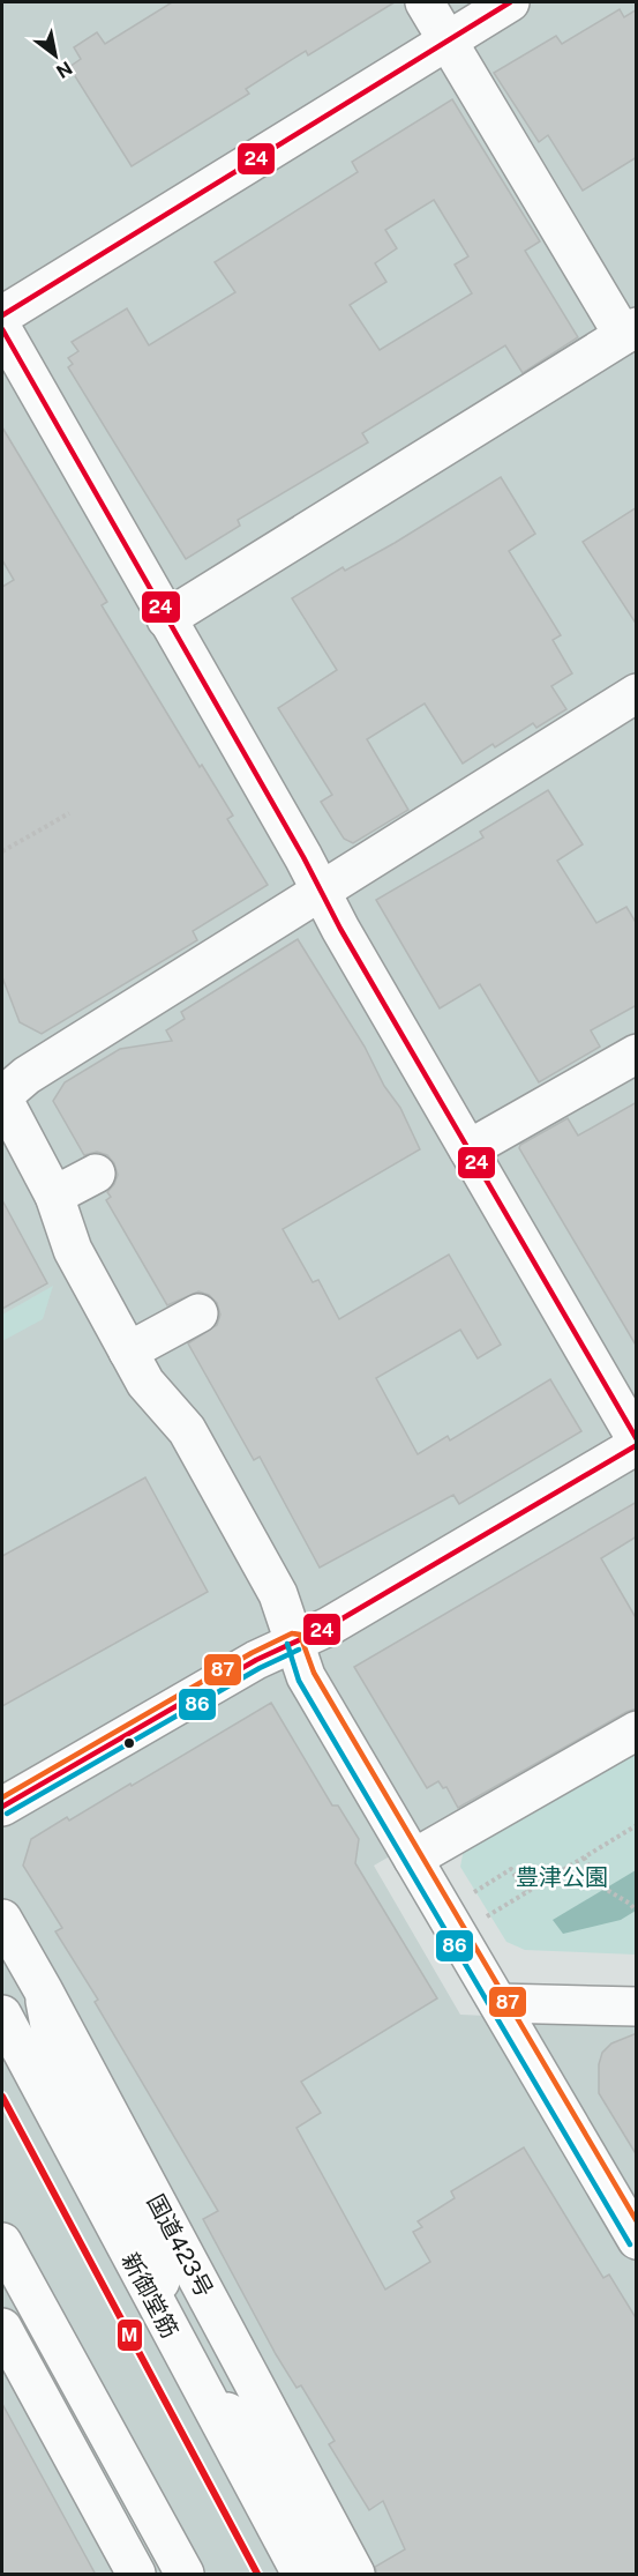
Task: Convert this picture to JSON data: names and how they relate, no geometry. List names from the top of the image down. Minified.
{"streets":{"main road":["国道423号","新御堂筋"]},"parks":["豊津公園"],"lines":["transit line 24","transit line 87","transit line 86","transit line M"],"north":"bottom right"}
